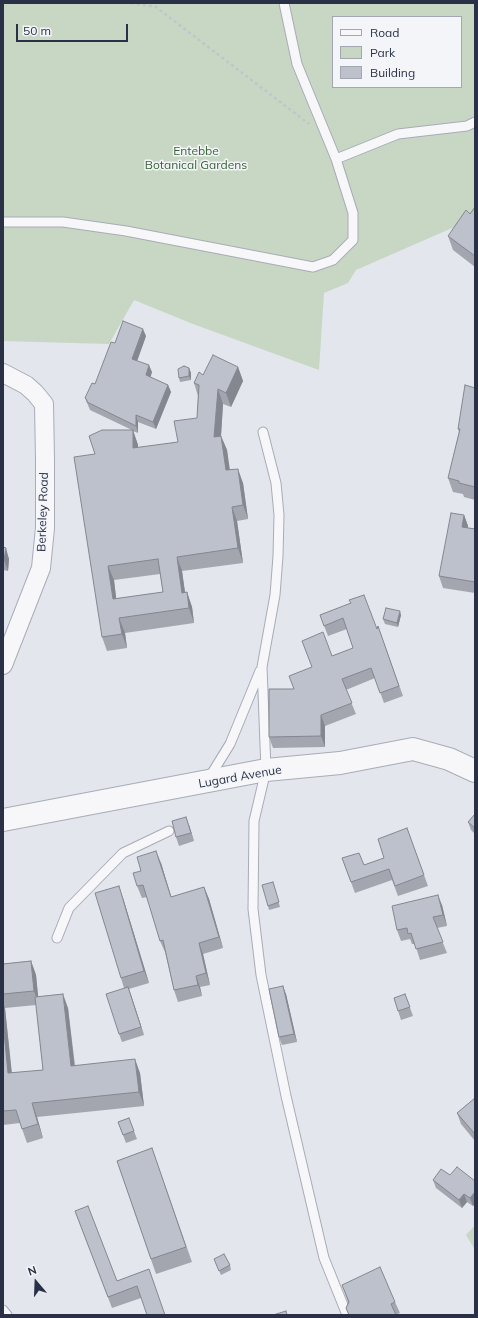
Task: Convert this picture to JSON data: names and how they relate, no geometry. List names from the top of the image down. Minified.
{"streets":{"street":["Berkeley Road","Lugard Avenue"]},"parks":["Entebbe Botanical Gardens"],"legend":["Road","Park","Building"],"scale_bar":"50 m","north":"top"}
